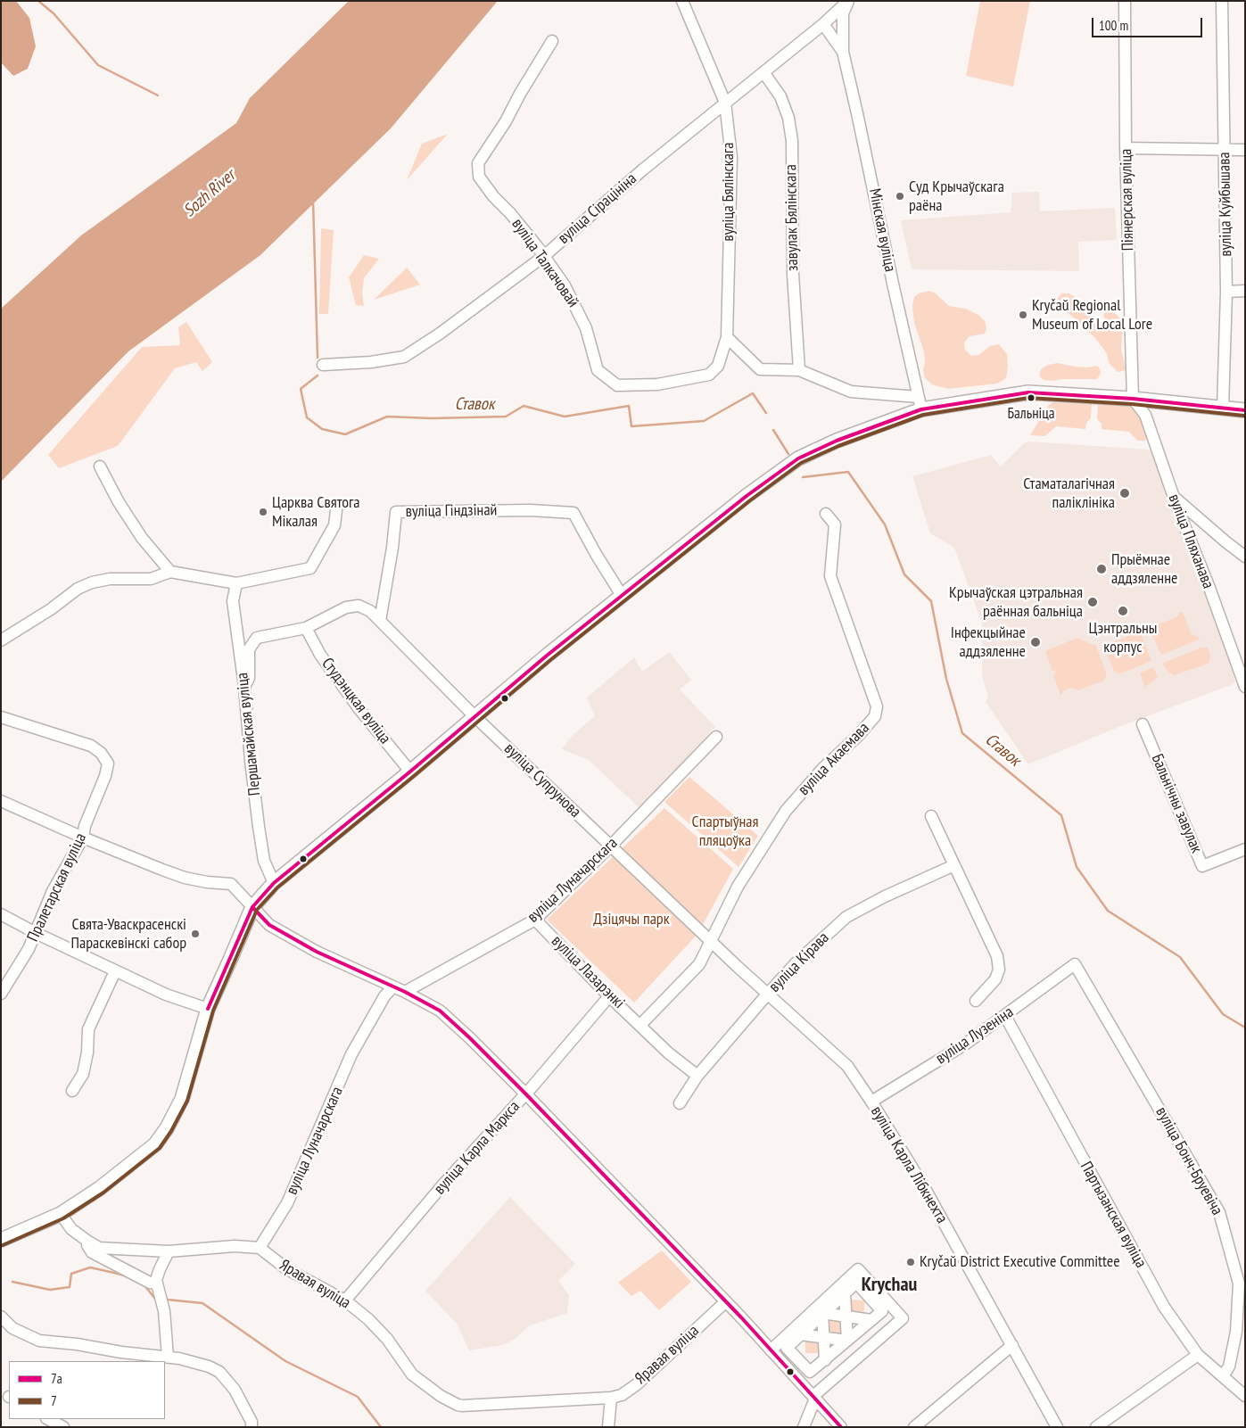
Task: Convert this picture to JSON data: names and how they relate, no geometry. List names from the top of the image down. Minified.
{"streets":{"street":["вуліца Бялінскага","Піянерская вуліца","вуліца Куйбышава","вуліца Сірацініна","завулак Бялінскага","Мінская вуліца","вуліца Талкачовай","вуліца Гіндзінай","вуліца Пляханава","Студэнцкая вуліца","Першамайская вуліца","вуліца Акаемава","вуліца Супрунова","Бальнічны завулак","вуліца Луначарскага","Пралетарская вуліца","вуліца Кірава","вуліца Лазарэнкі","вуліца Лузеніна","вуліца Карла Маркса","вуліца Бонч-Бруевіча","вуліца Карла Лібкнехта","Партызанская вуліца","Яравая вуліца"]},"crossings":[["вуліца Бялінскага","вуліца Сірацініна"],["вуліца Бялінскага","вуліца Талкачовай"],["Піянерская вуліца","вуліца Пляханава"],["вуліца Сірацініна","завулак Бялінскага"],["вуліца Сірацініна","Мінская вуліца"],["вуліца Сірацініна","вуліца Талкачовай"],["вуліца Гіндзінай","вуліца Супрунова"],["вуліца Акаемава","вуліца Супрунова"],["вуліца Акаемава","вуліца Лазарэнкі"],["вуліца Акаемава","вуліца Карла Лібкнехта"],["вуліца Супрунова","вуліца Луначарскага"],["вуліца Супрунова","вуліца Карла Лібкнехта"],["вуліца Луначарскага","вуліца Лазарэнкі"],["вуліца Луначарскага","Яравая вуліца"],["вуліца Кірава","вуліца Лазарэнкі"],["вуліца Кірава","вуліца Карла Лібкнехта"],["вуліца Лазарэнкі","вуліца Карла Маркса"],["вуліца Лузеніна","вуліца Бонч-Бруевіча"],["вуліца Лузеніна","вуліца Карла Лібкнехта"],["вуліца Лузеніна","Партызанская вуліца"],["вуліца Карла Маркса","Яравая вуліца"],["вуліца Бонч-Бруевіча","Партызанская вуліца"]],"districts":["Krychau"],"water":["Sozh River","Ставок"],"parks":["Спартыўная пляцоўка","Дзіцячы парк"],"places":["Суд Крычаўскага раёна","Kryčaŭ Regional Museum of Local Lore","Бальніца","Стаматалагічная паліклініка","Царква Святога Мікалая","Прыёмнае аддзяленне","Крычаўская цэтральная раённая бальніца","Цэнтральны корпус","Інфекцыйнае аддзяленне","Свята-Уваскрасенскі Параскевінскі сабор","Kryčaŭ District Executive Committee"],"lines":["transit line 7а","transit line 7"],"legend":["7а","7"],"scale_bar":"100 m"}
